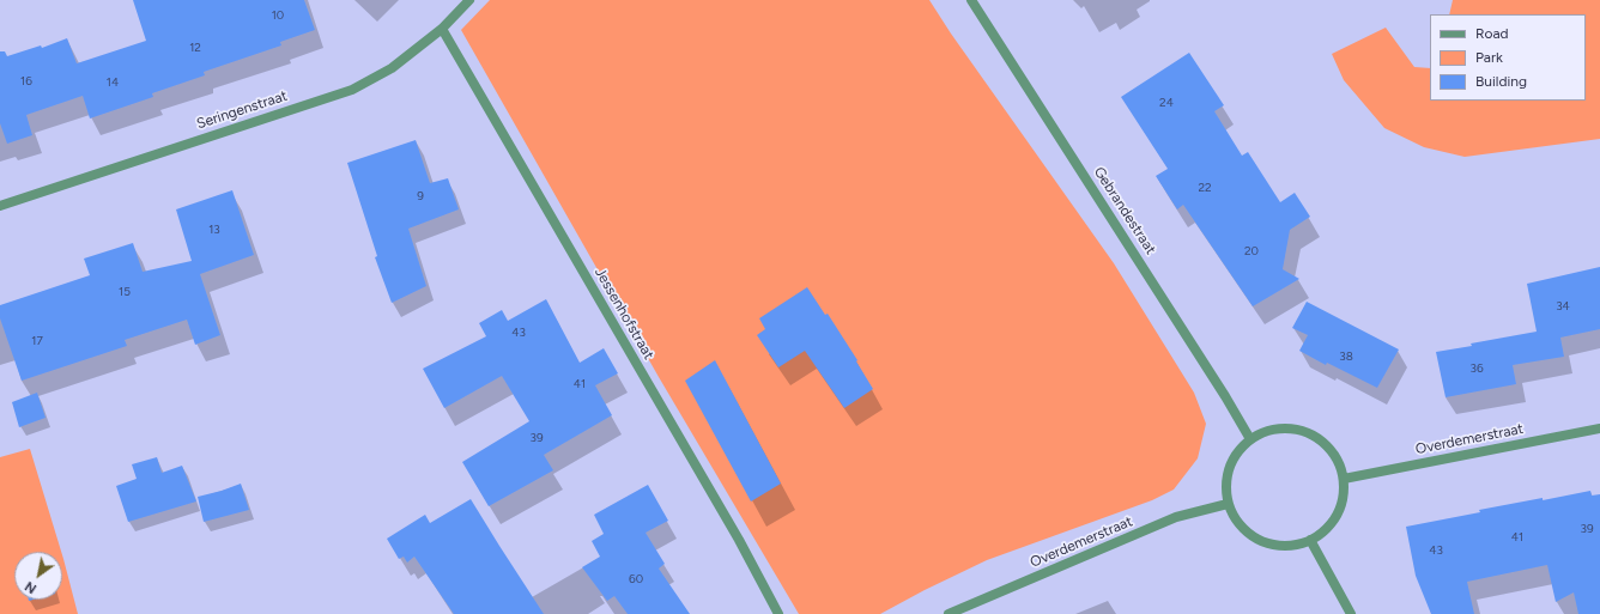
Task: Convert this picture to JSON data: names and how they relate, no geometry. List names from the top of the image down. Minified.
{"streets":{"street":["Seringenstraat","Gebrandestraat","Jessenhofstraat","Overdemerstraat"]},"crossings":[["Seringenstraat","Jessenhofstraat"],["Gebrandestraat","Overdemerstraat"]],"house_numbers":["10","12","16","14","24","22","9","13","20","15","34","43","17","38","36","41","39","39","41","43","60"],"legend":["Road","Park","Building"],"north":"bottom left"}
